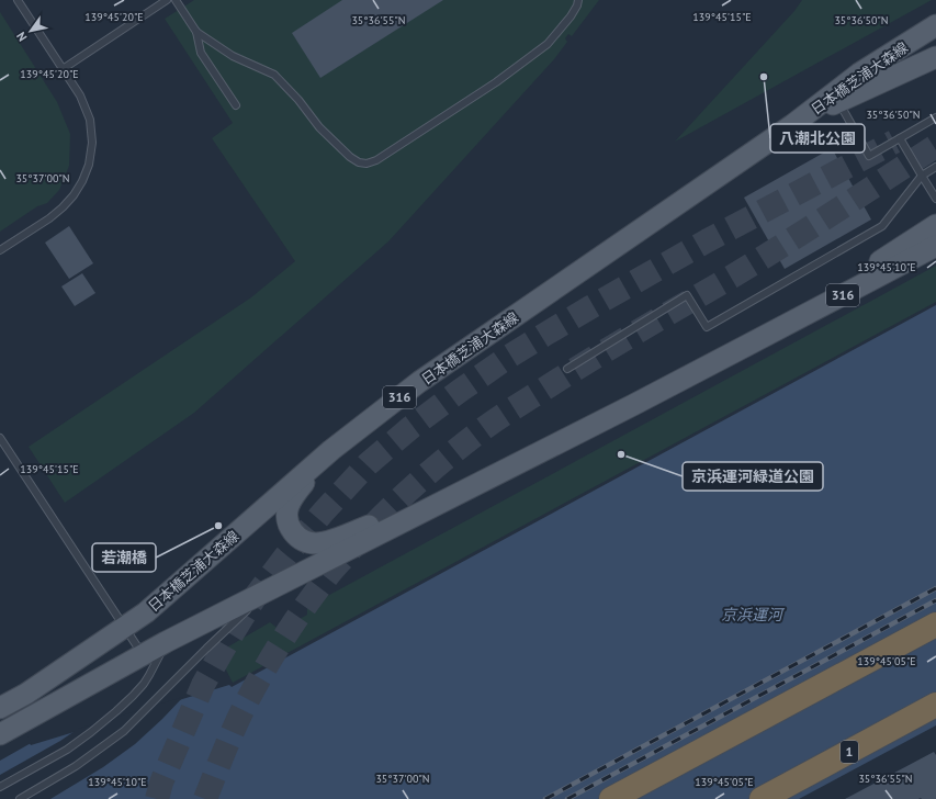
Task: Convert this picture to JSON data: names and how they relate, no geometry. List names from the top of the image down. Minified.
{"streets":{"highway":["1"],"main road":["日本橋芝浦大森線","316"]},"water":["京浜運河"],"places":["八潮北公園","京浜運河緑道公園","若潮橋"],"north":"bottom left","coordinates":["139°45'20\"E","139°45'15\"E","35°36'55\"N","35°36'50\"N","35°37'00\"N","139°45'10\"E","139°45'05\"E"]}
